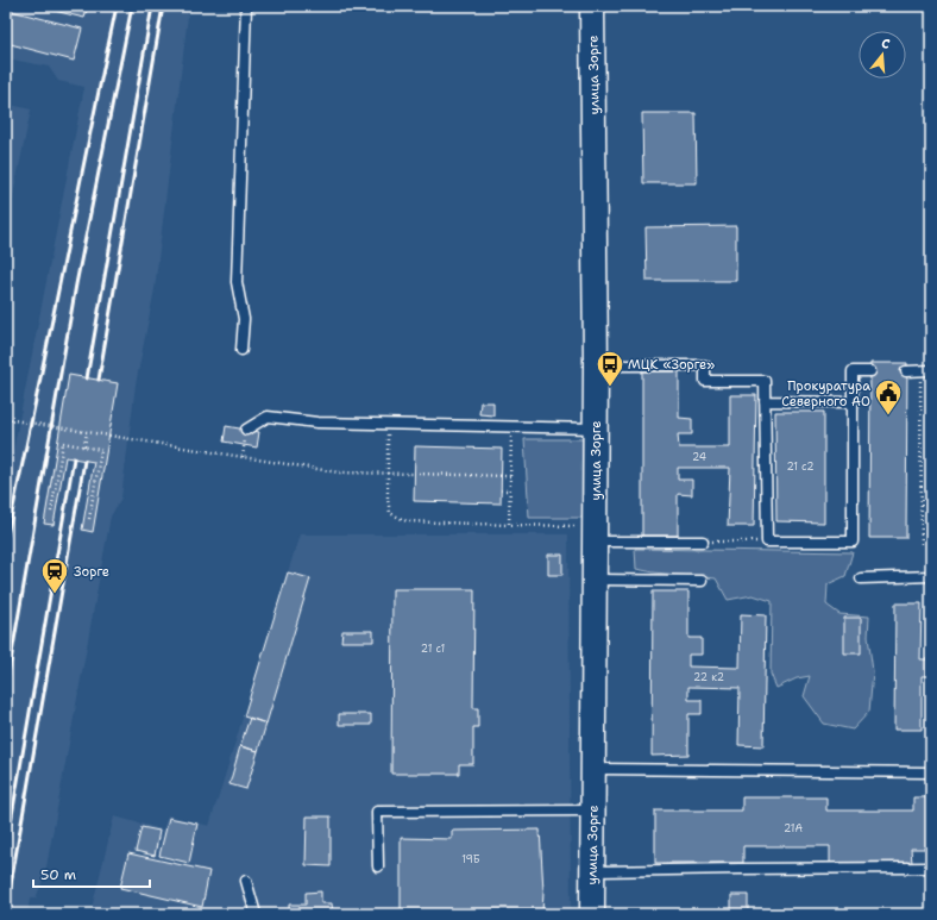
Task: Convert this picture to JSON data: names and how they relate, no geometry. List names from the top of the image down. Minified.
{"streets":{"street":["улица Зорге"]},"places":{"bus stop":["МЦК «Зорге»"],"public building":["Прокуратура Северного АО"],"station":["Зорге"]},"house_numbers":["24","21 с2","21 с1","22 к2","21А","19Б"],"scale_bar":"50 m","north":"top"}
